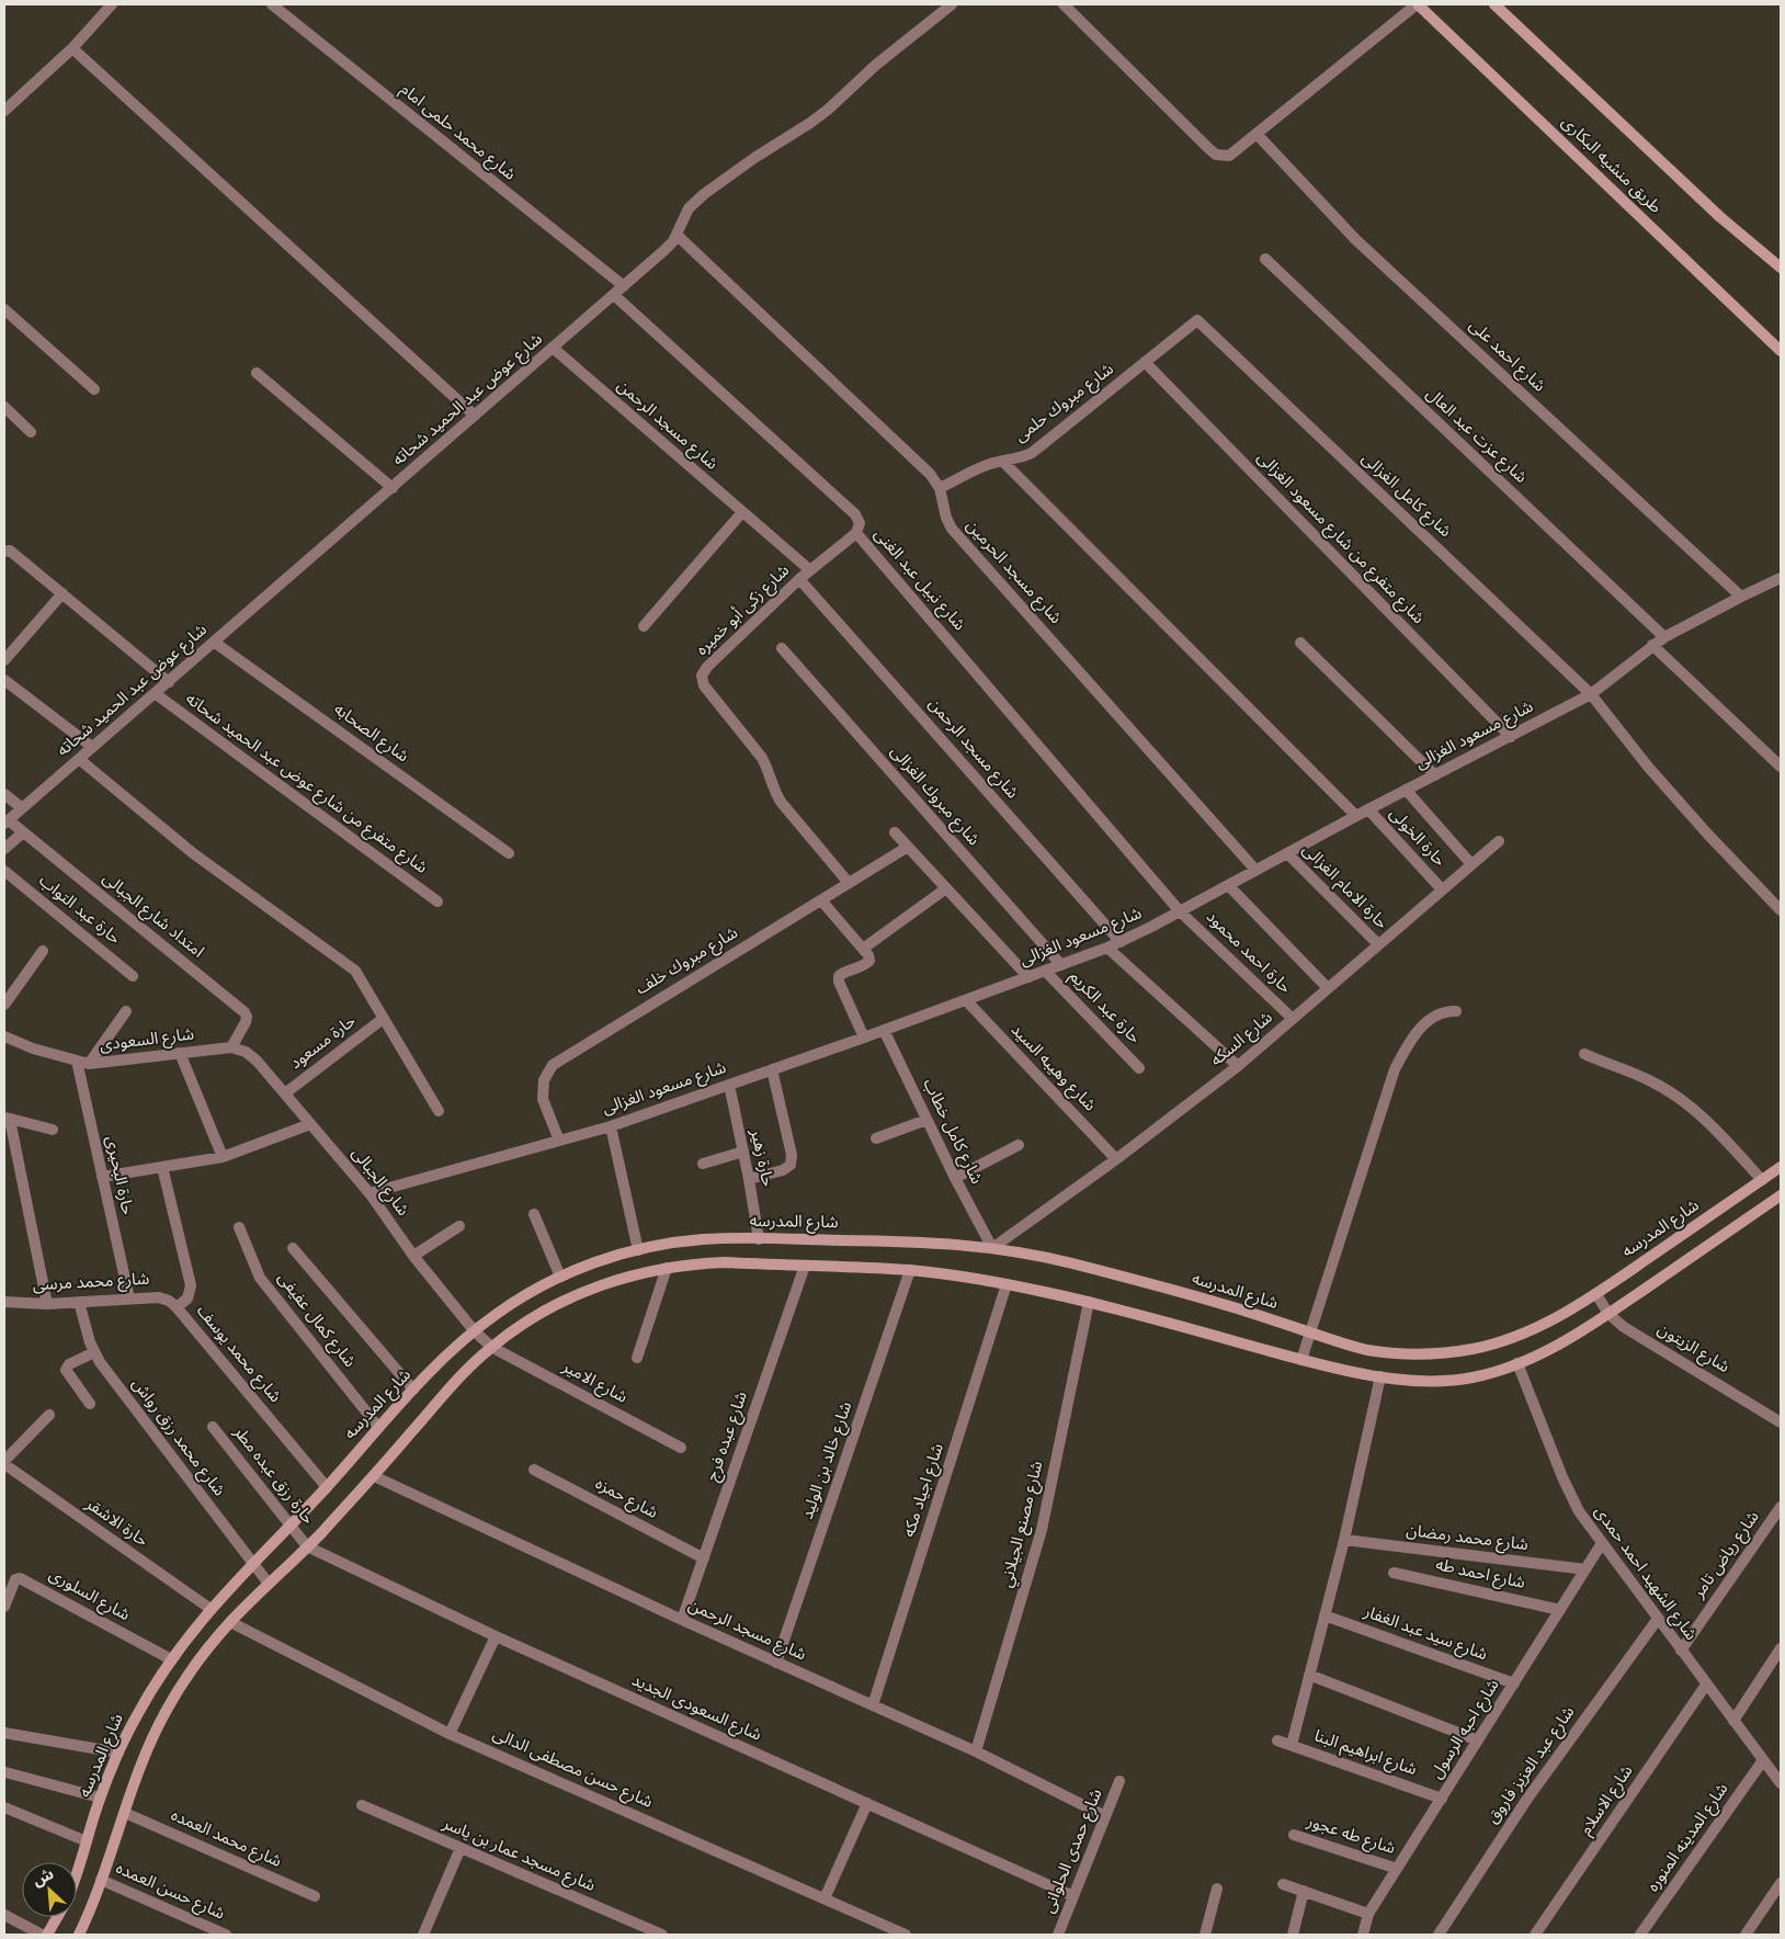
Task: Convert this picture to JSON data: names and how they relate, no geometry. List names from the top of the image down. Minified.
{"streets":{"street":["شارع محمد حلمى امام","طريق منشيه البكارى","شارع احمد على","شارع عوض عبد الحميد شحاته","شارع مبروك حلمى","شارع مسجد الرحمن","شارع عزت عبد العال","شارع كامل الغزالى","شارع متفرع من شارع مسعود الغزالى","شارع مسجد الحرمين","شارع نبيل عبد الغنى","شارع زكى أبو خميره","شارع الصحابه","شارع مسعود الغزالى","شارع متفرع من شارع عوض عبد الحميد شحاته","شارع مبروك الغزالى","حارة الخولى","حارة الامام الغزالى","حارة عبد التواب","امتداد شارع الجبالى","حارة احمد محمود","شارع مبروك خلف","حارة عبد الكريم","شارع السكه","شارع السعودى","حارة مسعود","شارع وهيبه السيد","شارع كامل خطاب","حارة زهير","حارة البحيرى","شارع الجبالى","شارع المدرسه","شارع محمد مرسى","شارع كمال عفيفى","شارع الزيتون","شارع محمد يوسف","شارع الامير","شارع عبده فرج","شارع محمد رزق رواش","شارع خالد بن الوليد","حارة رزق عبده مطر","شارع اجياد مكه","شارع حمزه","حارة الاشقر","شارع مصنع الجيلاني","شارع محمد رمضان","شارع رياض تامر","شارع الشهيد احمد حمدى","شارع احمد طه","شارع السلورى","شارع سيد عبد الغفار","شارع السعودى الجديد","شارع احبه الرسول","شارع ابراهيم البنا","شارع عبد العزيز فاروق","شارع حسن مصطفى الدالى","شارع الاسلام","شارع طه عجور","شارع المدينه المنوره","شارع محمد العمده","شارع حمدى الحلوانى","شارع مسجد عمار بن ياسر","شارع حسن العمده"]},"crossings":[["شارع محمد حلمى امام","شارع عوض عبد الحميد شحاته"],["شارع احمد على","شارع مسعود الغزالى"],["شارع عوض عبد الحميد شحاته","شارع مسجد الرحمن"],["شارع عوض عبد الحميد شحاته","شارع مسجد الحرمين"],["شارع عوض عبد الحميد شحاته","شارع نبيل عبد الغنى"],["شارع عوض عبد الحميد شحاته","شارع الصحابه"],["شارع عوض عبد الحميد شحاته","شارع متفرع من شارع عوض عبد الحميد شحاته"],["شارع عوض عبد الحميد شحاته","امتداد شارع الجبالى"],["شارع مبروك حلمى","شارع كامل الغزالى"],["شارع مبروك حلمى","شارع متفرع من شارع مسعود الغزالى"],["شارع مبروك حلمى","شارع مسجد الحرمين"],["شارع مسجد الرحمن","شارع زكى أبو خميره"],["شارع مسجد الرحمن","شارع مسعود الغزالى"],["شارع مسجد الرحمن","شارع عبده فرج"],["شارع مسجد الرحمن","شارع خالد بن الوليد"],["شارع مسجد الرحمن","شارع اجياد مكه"],["شارع مسجد الرحمن","شارع مصنع الجيلاني"],["شارع مسجد الرحمن","شارع حمدى الحلوانى"],["شارع عزت عبد العال","شارع مسعود الغزالى"],["شارع كامل الغزالى","شارع مسعود الغزالى"],["شارع متفرع من شارع مسعود الغزالى","شارع مسعود الغزالى"],["شارع مسجد الحرمين","شارع مسعود الغزالى"],["شارع نبيل عبد الغنى","شارع زكى أبو خميره"],["شارع نبيل عبد الغنى","شارع مسعود الغزالى"],["شارع نبيل عبد الغنى","حارة احمد محمود"],["شارع زكى أبو خميره","شارع مبروك خلف"],["شارع مسعود الغزالى","شارع مبروك الغزالى"],["شارع مسعود الغزالى","حارة الخولى"],["شارع مسعود الغزالى","حارة الامام الغزالى"],["شارع مسعود الغزالى","حارة احمد محمود"],["شارع مسعود الغزالى","شارع مبروك خلف"],["شارع مسعود الغزالى","حارة عبد الكريم"],["شارع مسعود الغزالى","شارع وهيبه السيد"],["شارع مسعود الغزالى","شارع كامل خطاب"],["شارع مسعود الغزالى","حارة زهير"],["شارع مسعود الغزالى","شارع الجبالى"],["حارة الخولى","شارع السكه"],["حارة الامام الغزالى","شارع السكه"],["امتداد شارع الجبالى","شارع السعودى"],["امتداد شارع الجبالى","شارع الجبالى"],["حارة احمد محمود","شارع السكه"],["شارع السكه","شارع وهيبه السيد"],["شارع السكه","شارع كامل خطاب"],["شارع السكه","شارع المدرسه"],["شارع السعودى","حارة البحيرى"],["شارع السعودى","شارع الجبالى"],["حارة مسعود","شارع الجبالى"],["شارع كامل خطاب","شارع المدرسه"],["حارة زهير","شارع المدرسه"],["حارة البحيرى","شارع محمد مرسى"],["شارع الجبالى","شارع المدرسه"],["شارع الجبالى","شارع الامير"],["شارع المدرسه","شارع كمال عفيفى"],["شارع المدرسه","شارع الزيتون"],["شارع المدرسه","شارع محمد يوسف"],["شارع المدرسه","شارع محمد رزق رواش"],["شارع المدرسه","حارة رزق عبده مطر"],["شارع المدرسه","حارة الاشقر"],["شارع المدرسه","شارع السلورى"],["شارع محمد مرسى","شارع محمد يوسف"],["شارع محمد مرسى","شارع محمد رزق رواش"],["شارع عبده فرج","شارع حمزه"],["حارة رزق عبده مطر","شارع السعودى الجديد"],["شارع محمد رمضان","شارع احبه الرسول"],["شارع رياض تامر","شارع الشهيد احمد حمدى"],["شارع الشهيد احمد حمدى","شارع احبه الرسول"],["شارع الشهيد احمد حمدى","شارع عبد العزيز فاروق"],["شارع الشهيد احمد حمدى","شارع الاسلام"],["شارع الشهيد احمد حمدى","شارع المدينه المنوره"],["شارع احمد طه","شارع احبه الرسول"],["شارع سيد عبد الغفار","شارع احبه الرسول"],["شارع السعودى الجديد","شارع حمدى الحلوانى"],["شارع احبه الرسول","شارع ابراهيم البنا"],["شارع احبه الرسول","شارع طه عجور"]],"north":"top left"}
